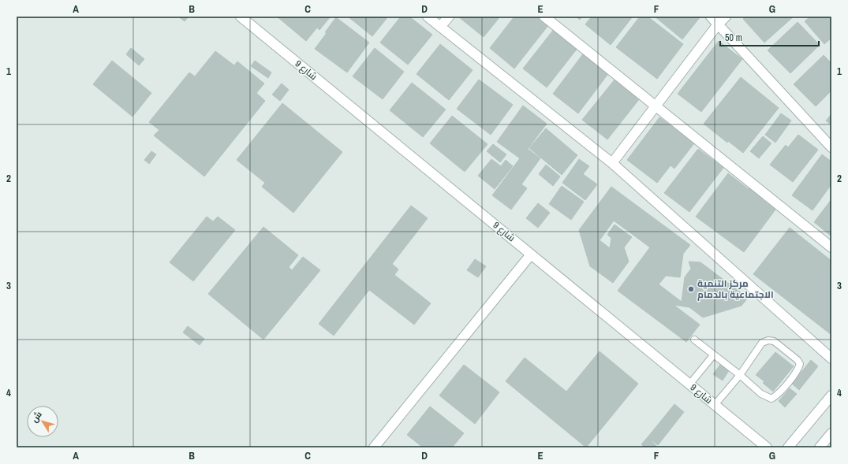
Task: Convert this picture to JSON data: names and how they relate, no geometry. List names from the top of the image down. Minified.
{"streets":{"street":["شارع 9"]},"places":["مركز التنمية الاجتماعية بالدمام"],"scale_bar":"50 m","north":"top left","grid":{"columns":["A","B","C","D","E","F","G"],"rows":["1","2","3","4"]}}
